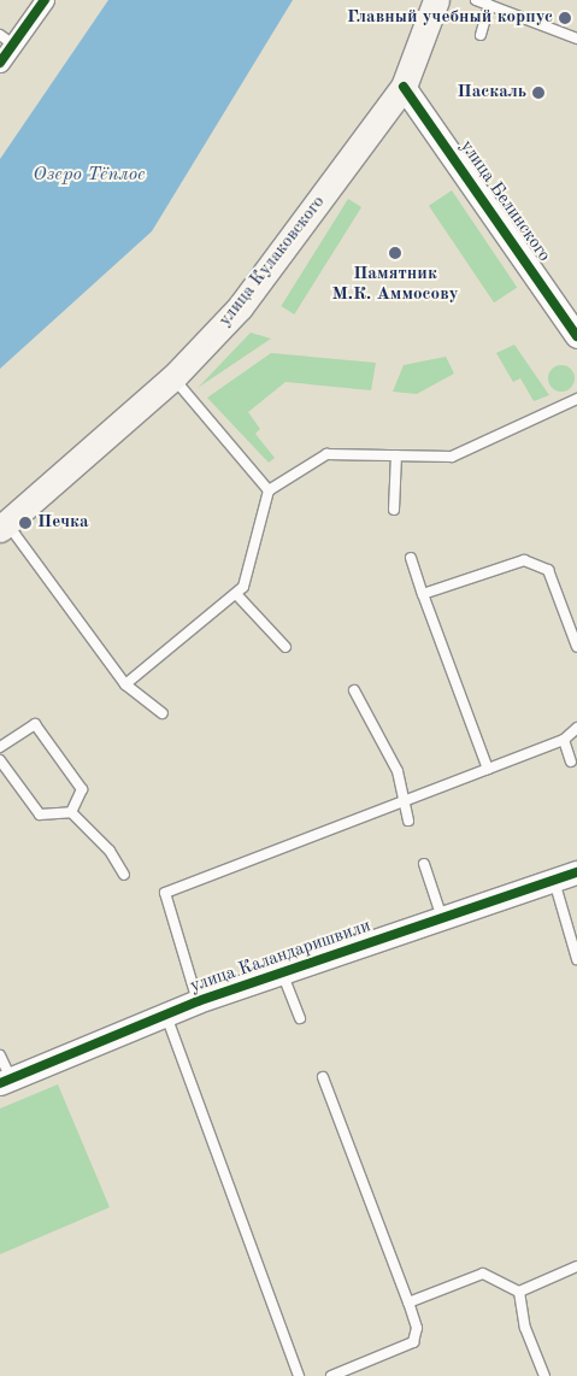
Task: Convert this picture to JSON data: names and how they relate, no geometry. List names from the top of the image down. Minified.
{"streets":{"main road":["улица Кулаковского"],"street":["улица Белинского","улица Каландаришвили"]},"crossings":[["улица Белинского","улица Кулаковского"]],"water":["Озеро Тёплое"],"places":["Главный учебный корпус","Паскаль","Памятник М.К. Аммосову","Печка"]}
